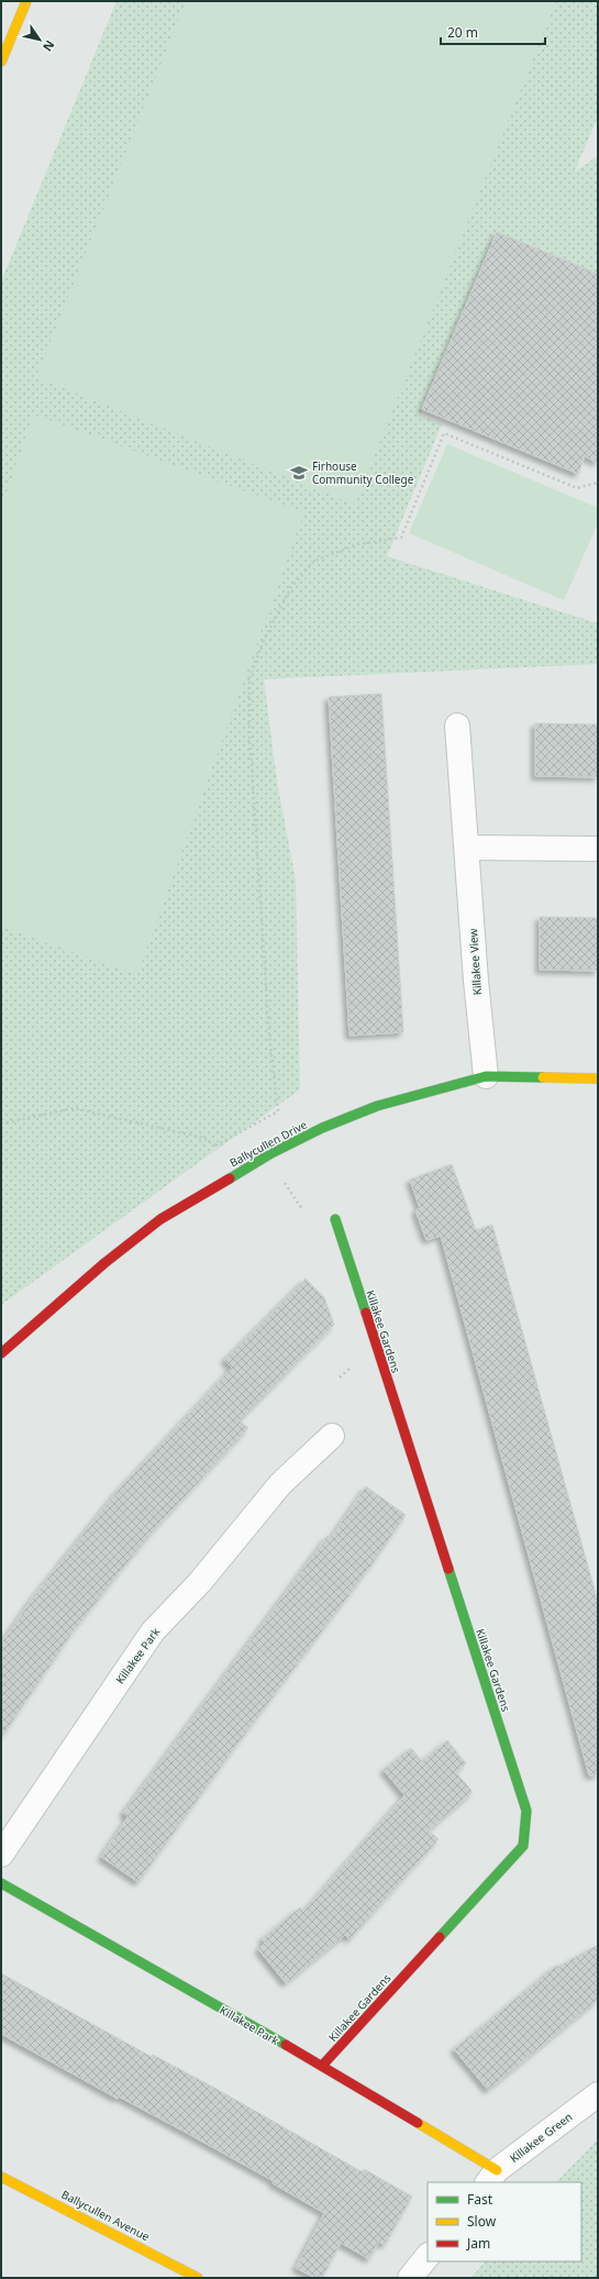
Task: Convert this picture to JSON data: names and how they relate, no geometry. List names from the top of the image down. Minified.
{"streets":{"street":["Killakee View","Ballycullen Drive","Killakee Gardens","Killakee Park","Killakee Green","Ballycullen Avenue"]},"crossings":[["Killakee View","Ballycullen Drive"],["Killakee Gardens","Killakee Park"],["Killakee Park","Killakee Green"]],"places":{"school or university":["Firhouse Community College"]},"legend":["Fast","Slow","Jam"],"scale_bar":"20 m","north":"bottom right"}
